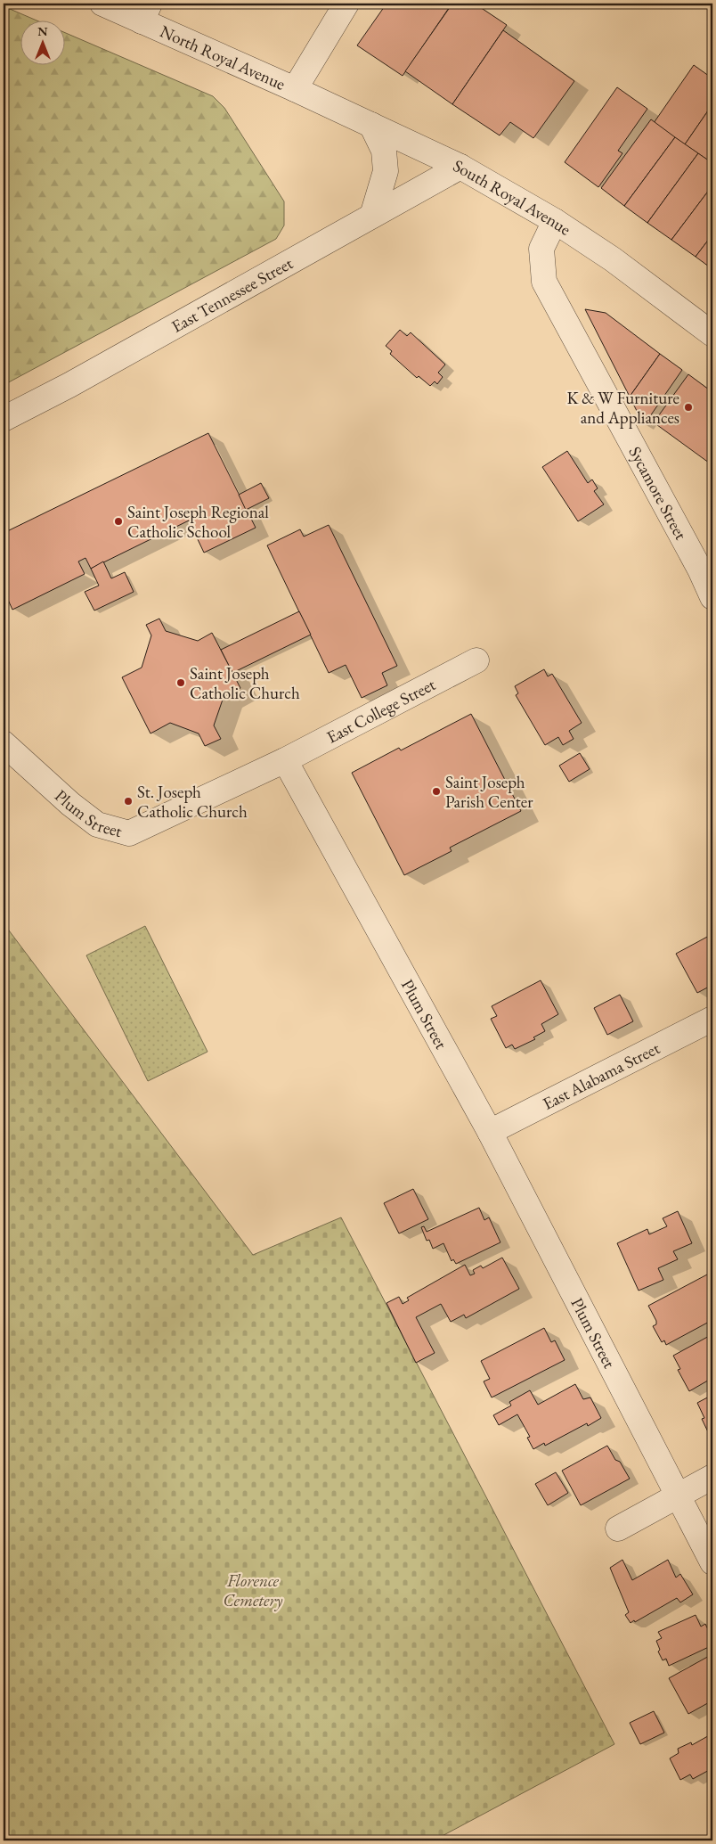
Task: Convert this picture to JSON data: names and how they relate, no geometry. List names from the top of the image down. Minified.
{"streets":{"street":["North Royal Avenue","South Royal Avenue","East Tennessee Street","Sycamore Street","East College Street","Plum Street","East Alabama Street"]},"crossings":[["North Royal Avenue","South Royal Avenue"],["South Royal Avenue","East Tennessee Street"],["South Royal Avenue","Sycamore Street"],["East College Street","Plum Street"],["Plum Street","East Alabama Street"]],"parks":["Florence Cemetery"],"places":["K & W Furniture and Appliances","Saint Joseph Regional Catholic School","Saint Joseph Catholic Church","Saint Joseph Parish Center","St. Joseph Catholic Church"],"north":"top"}
